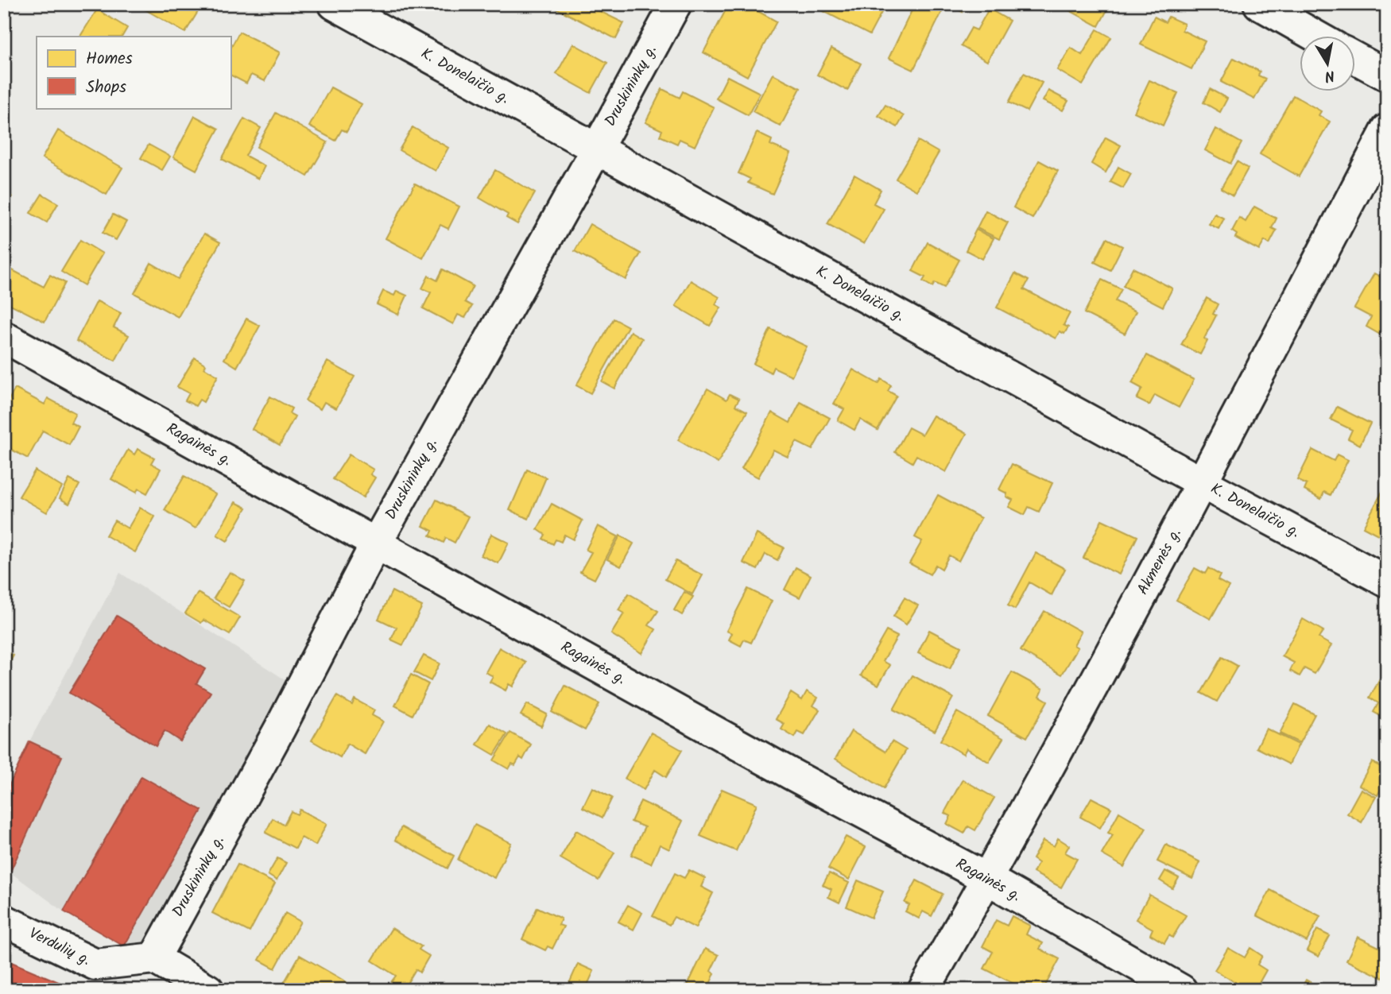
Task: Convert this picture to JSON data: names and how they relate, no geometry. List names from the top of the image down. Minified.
{"streets":{"street":["K. Donelaičio g.","Druskininkų g.","Ragainės g.","Akmenės g.","Verdulių g."]},"crossings":[["K. Donelaičio g.","Druskininkų g."],["K. Donelaičio g.","Akmenės g."],["Druskininkų g.","Ragainės g."],["Druskininkų g.","Verdulių g."],["Ragainės g.","Akmenės g."]],"legend":["Homes","Shops"],"north":"bottom"}
